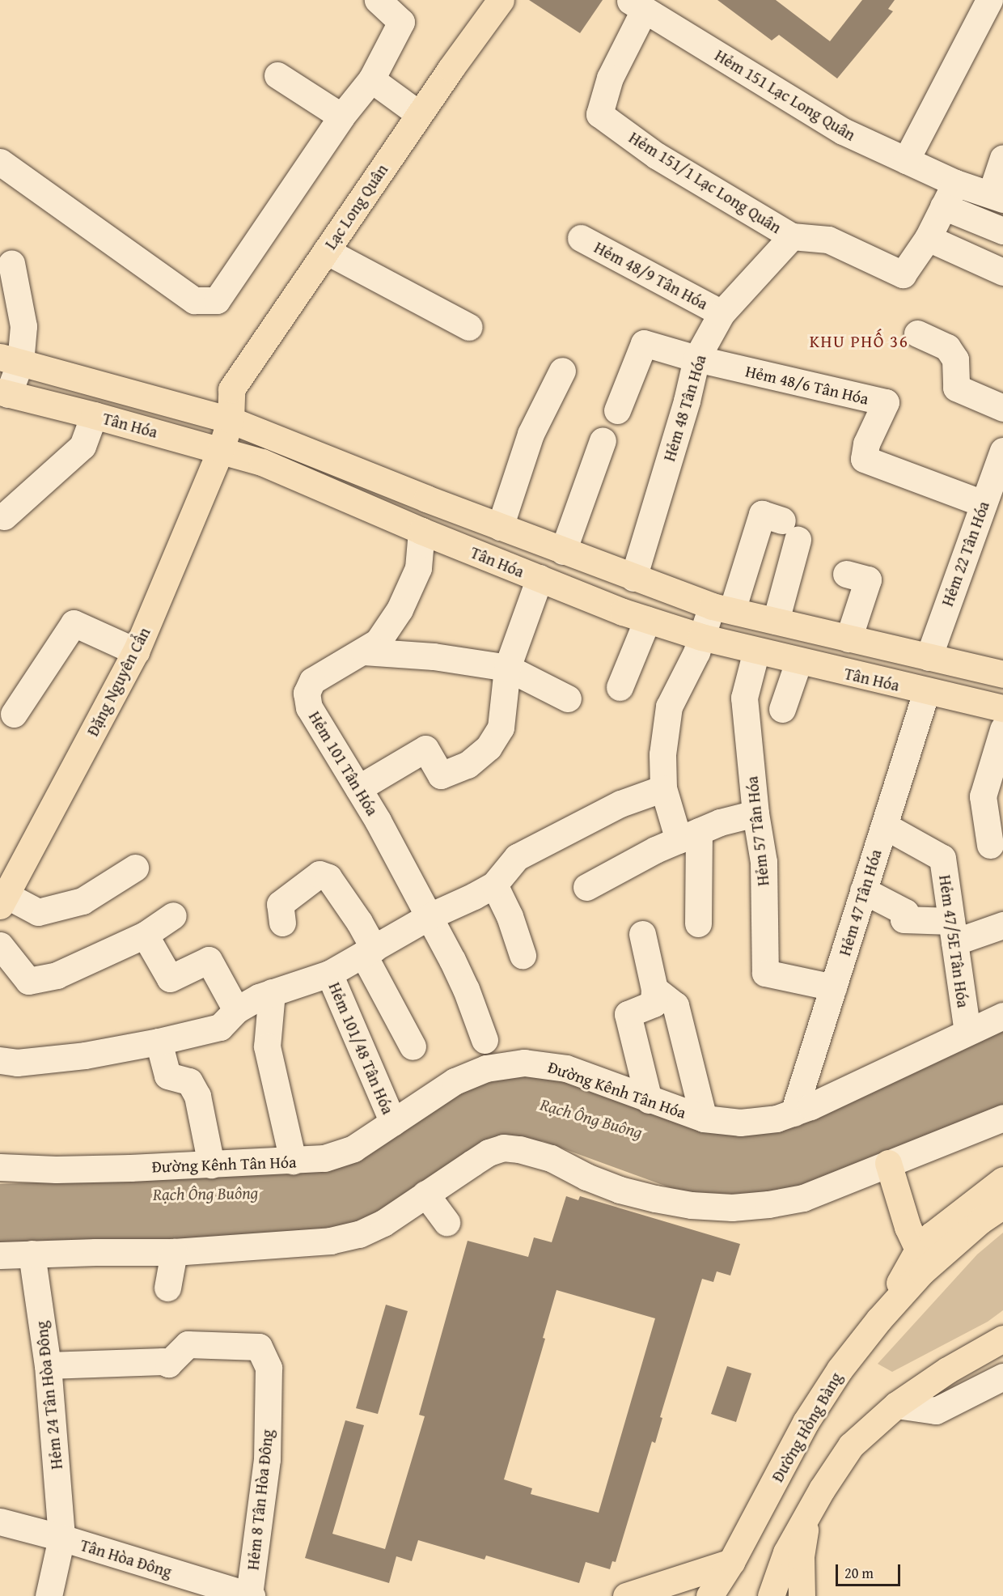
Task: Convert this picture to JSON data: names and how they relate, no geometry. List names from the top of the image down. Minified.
{"streets":{"main road":["Lạc Long Quân","Tân Hóa","Đặng Nguyên Cẩn","Đường Hồng Bàng"],"street":["Hẻm 151 Lạc Long Quân","Hẻm 151/1 Lạc Long Quân","Hẻm 48/9 Tân Hóa","Hẻm 48/6 Tân Hóa","Hẻm 48 Tân Hóa","Hẻm 22 Tân Hóa","Hẻm 101 Tân Hóa","Hẻm 57 Tân Hóa","Hẻm 47 Tân Hóa","Hẻm 47/5E Tân Hóa","Hẻm 101/48 Tân Hóa","Đường Kênh Tân Hóa","Hẻm 24 Tân Hòa Đông","Hẻm 8 Tân Hòa Đông","Tân Hòa Đông"]},"crossings":[["Hẻm 151 Lạc Long Quân","Hẻm 151/1 Lạc Long Quân"],["Hẻm 151/1 Lạc Long Quân","Hẻm 48 Tân Hóa"],["Lạc Long Quân","Tân Hóa"],["Lạc Long Quân","Đặng Nguyên Cẩn"],["Hẻm 48/9 Tân Hóa","Hẻm 48 Tân Hóa"],["Hẻm 48/6 Tân Hóa","Hẻm 48 Tân Hóa"],["Hẻm 48/6 Tân Hóa","Hẻm 22 Tân Hóa"],["Hẻm 48 Tân Hóa","Tân Hóa"],["Tân Hóa","Hẻm 22 Tân Hóa"],["Tân Hóa","Đặng Nguyên Cẩn"],["Tân Hóa","Hẻm 101 Tân Hóa"],["Tân Hóa","Hẻm 57 Tân Hóa"],["Tân Hóa","Hẻm 47 Tân Hóa"],["Hẻm 57 Tân Hóa","Hẻm 47 Tân Hóa"],["Hẻm 47 Tân Hóa","Hẻm 47/5E Tân Hóa"],["Hẻm 47 Tân Hóa","Đường Kênh Tân Hóa"],["Hẻm 47/5E Tân Hóa","Đường Kênh Tân Hóa"],["Hẻm 101/48 Tân Hóa","Đường Kênh Tân Hóa"],["Hẻm 24 Tân Hòa Đông","Hẻm 8 Tân Hòa Đông"],["Hẻm 24 Tân Hòa Đông","Tân Hòa Đông"],["Hẻm 8 Tân Hòa Đông","Tân Hòa Đông"]],"districts":["KHU PHỐ 36"],"water":["Rạch Ông Buông"],"scale_bar":"20 m"}
